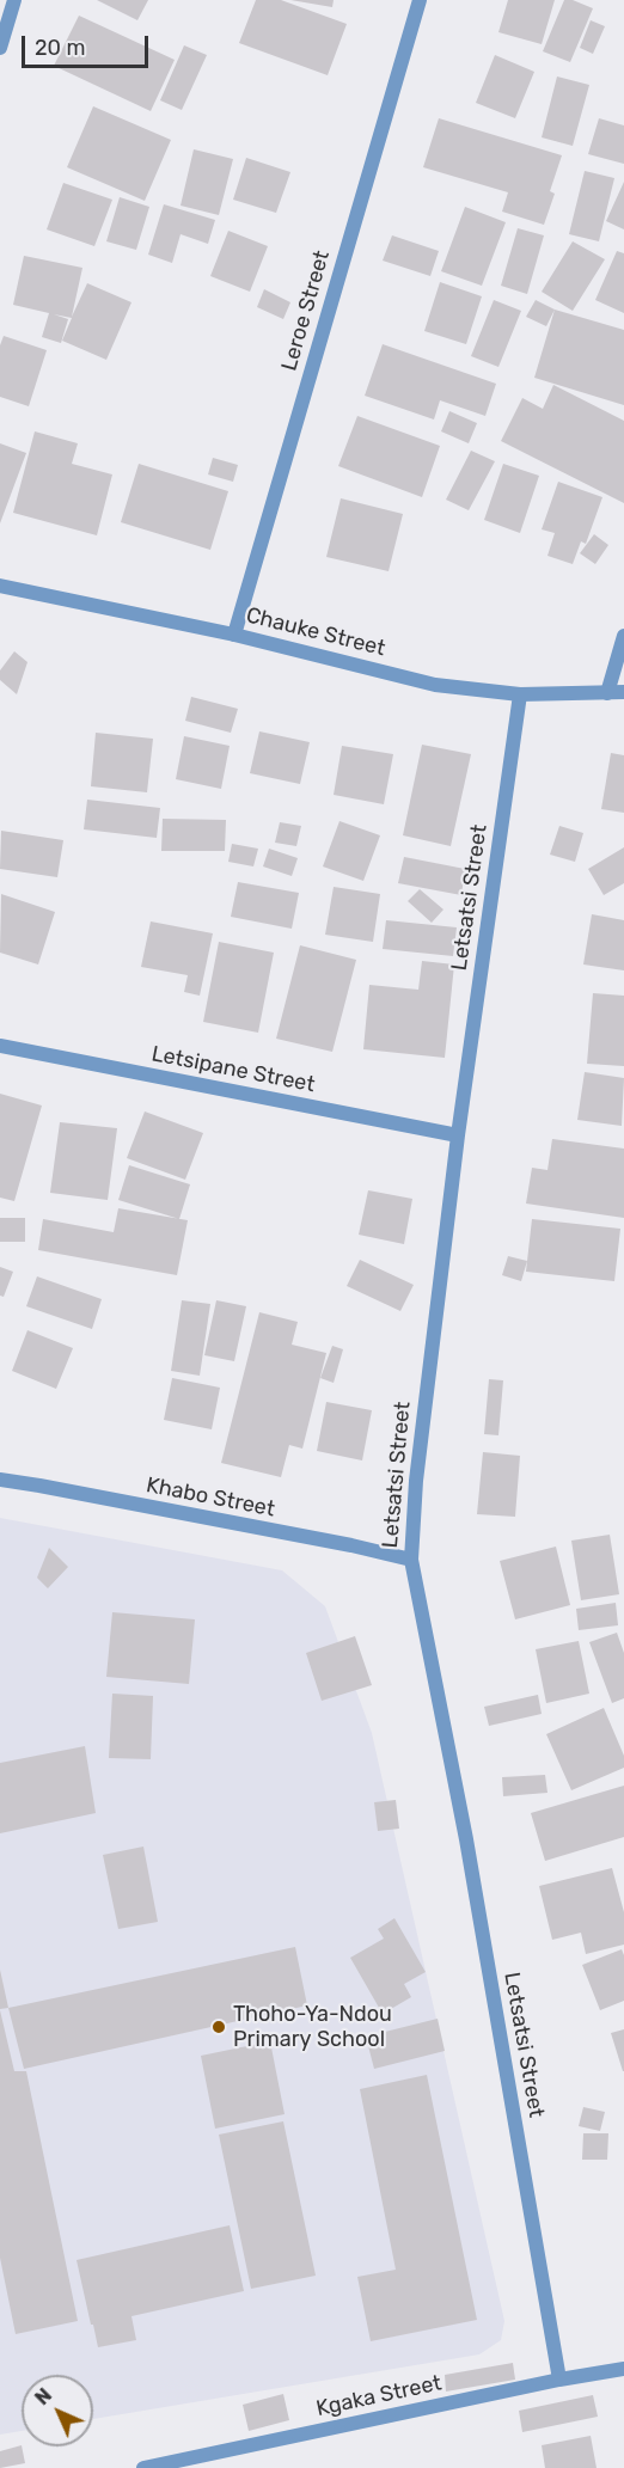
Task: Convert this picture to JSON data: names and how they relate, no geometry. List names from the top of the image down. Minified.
{"streets":{"street":["Leroe Street","Chauke Street","Letsatsi Street","Letsipane Street","Khabo Street","Kgaka Street"]},"crossings":[["Leroe Street","Chauke Street"],["Chauke Street","Letsatsi Street"],["Letsatsi Street","Letsipane Street"],["Letsatsi Street","Khabo Street"],["Letsatsi Street","Kgaka Street"]],"places":["Thoho-Ya-Ndou Primary School"],"scale_bar":"20 m","north":"top left"}
